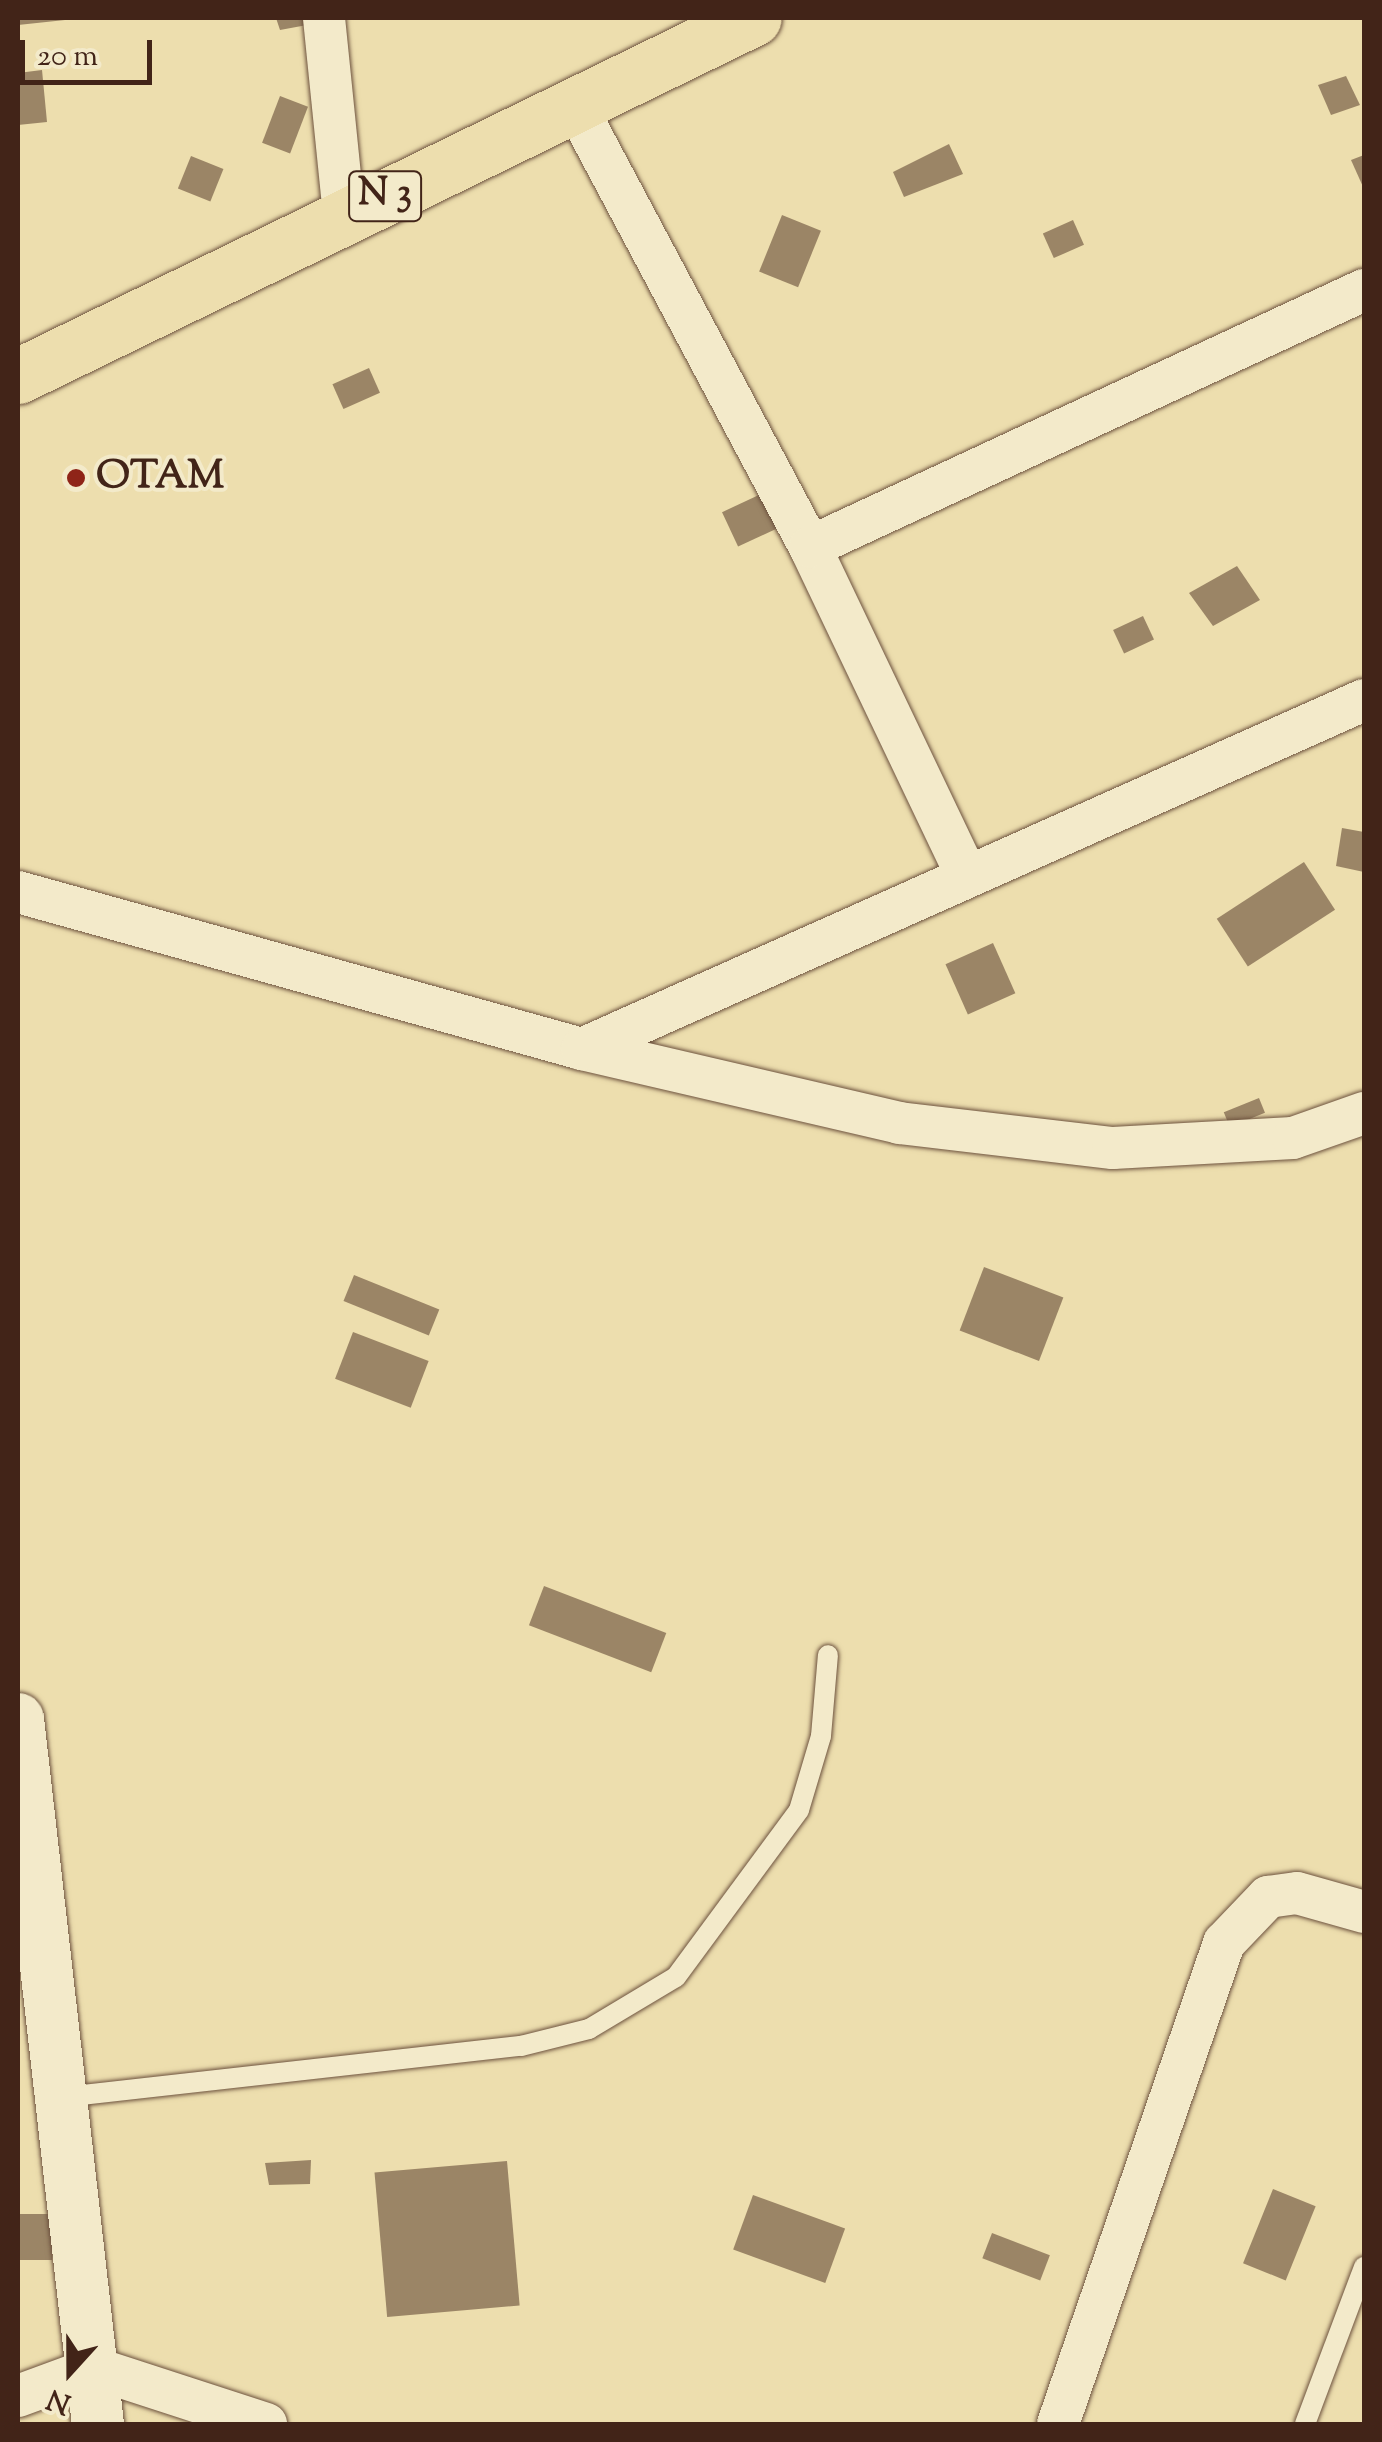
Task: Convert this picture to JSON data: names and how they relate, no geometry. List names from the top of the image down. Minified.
{"streets":{"main road":["N 3"]},"places":["OTAM"],"scale_bar":"20 m","north":"bottom"}
